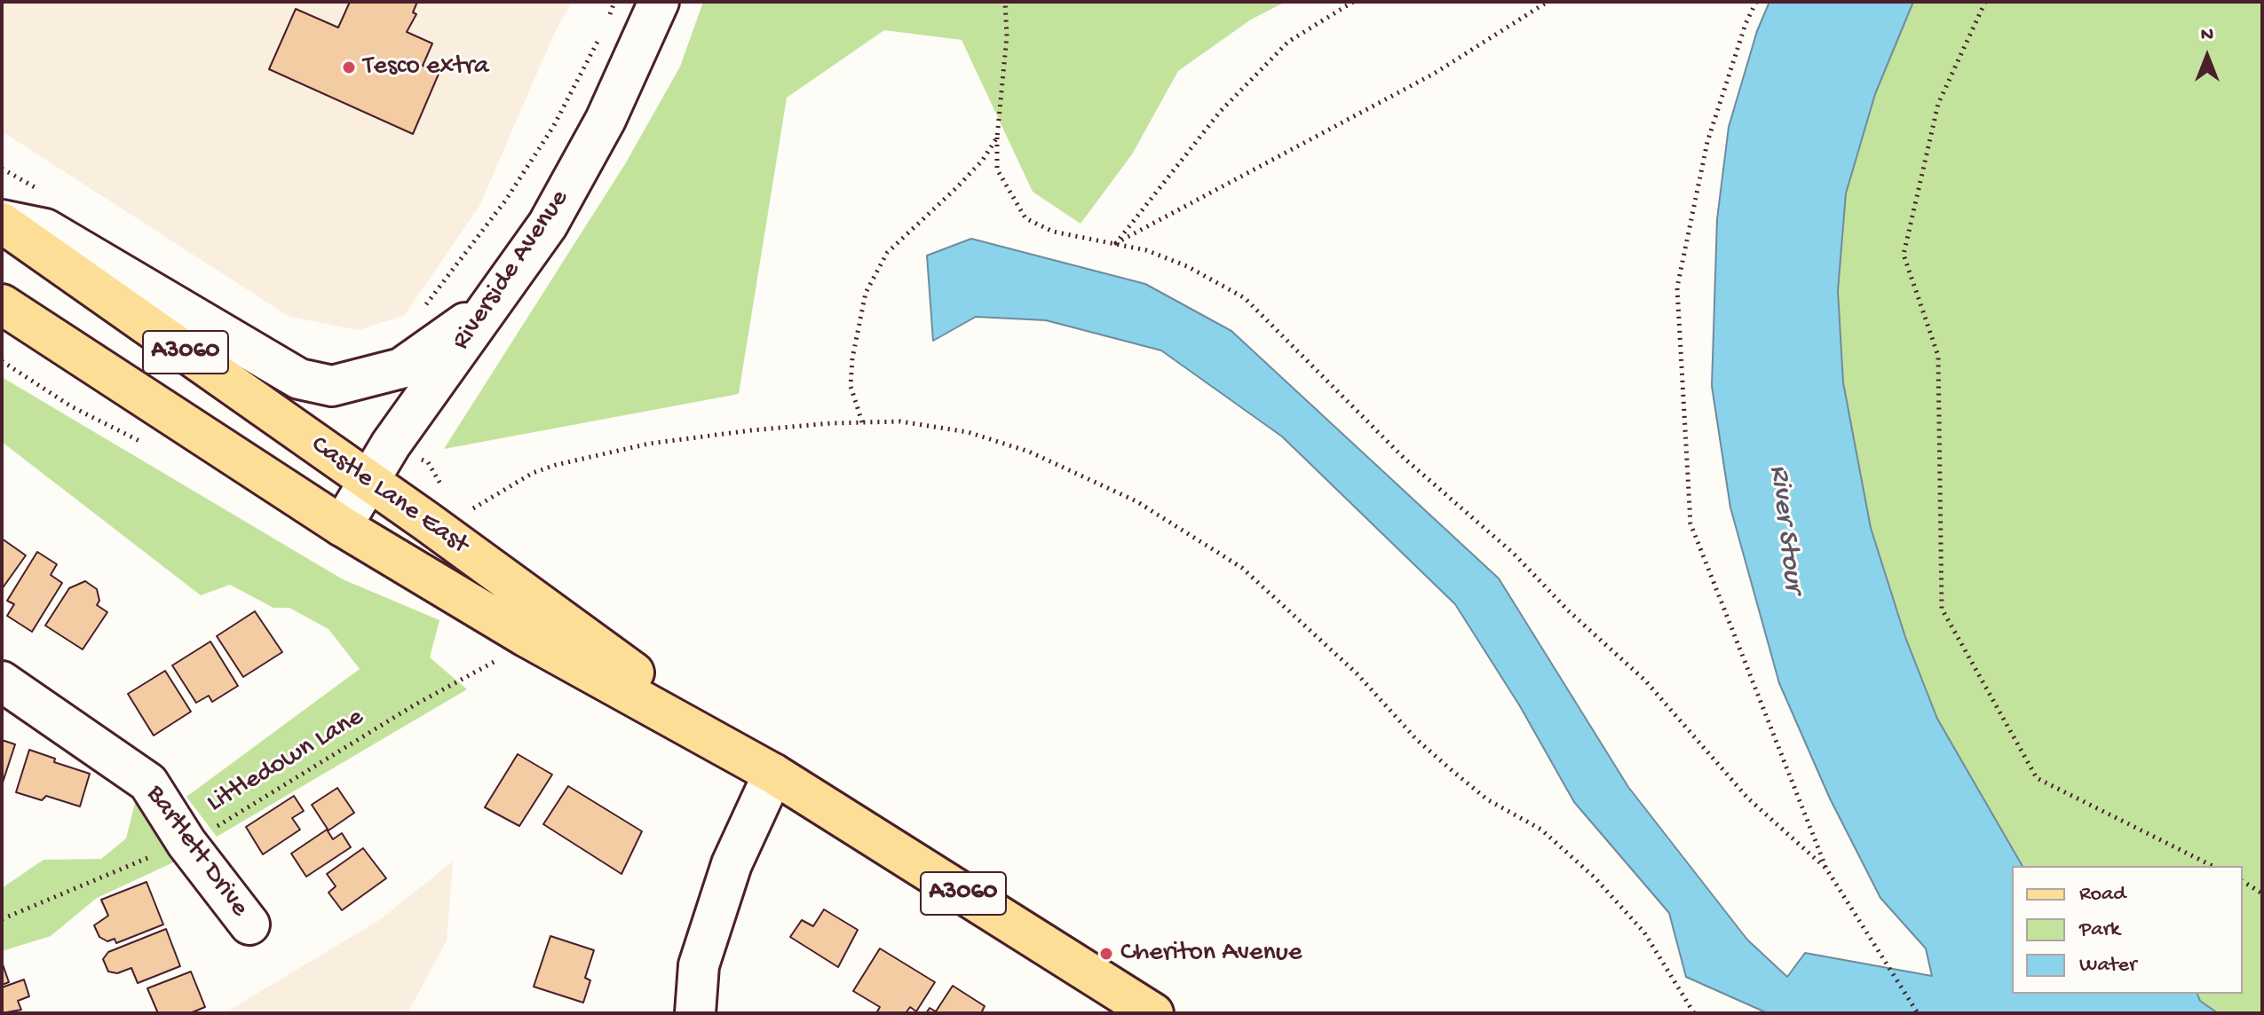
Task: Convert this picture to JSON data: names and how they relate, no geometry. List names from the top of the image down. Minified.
{"streets":{"main road":["A3060","Castle Lane East"],"street":["Riverside Avenue","Bartlett Drive"],"path":["Littledown Lane"]},"crossings":[["Riverside Avenue","Castle Lane East"],["Littledown Lane","Bartlett Drive"]],"water":["River Stour"],"places":["Tesco extra","Cheriton Avenue"],"legend":["Road","Park","Water"],"north":"top"}
